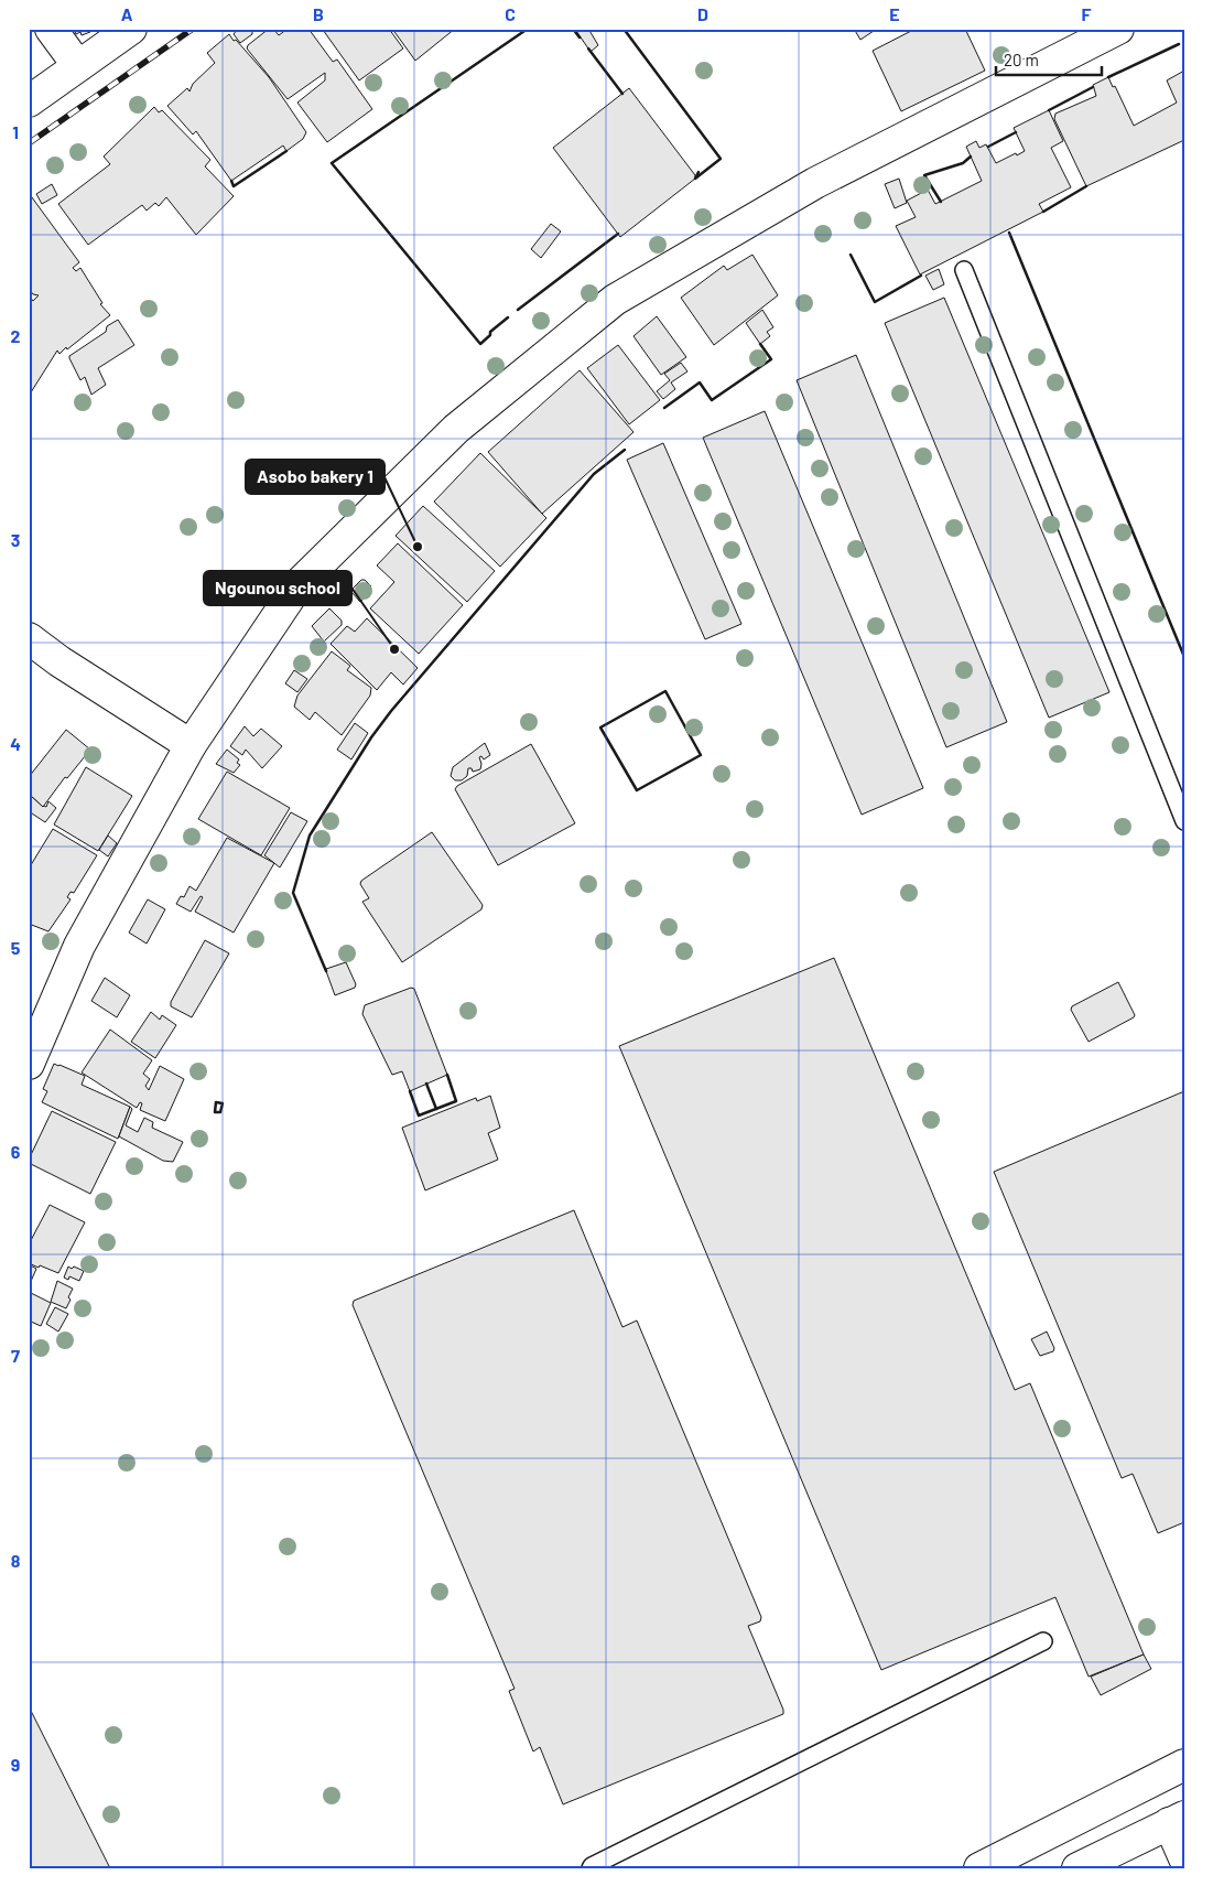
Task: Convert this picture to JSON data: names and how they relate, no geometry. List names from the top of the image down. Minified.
{"places":["Asobo bakery 1","Ngounou school"],"scale_bar":"20 m","grid":{"columns":["A","B","C","D","E","F"],"rows":["1","2","3","4","5","6","7","8","9"]}}
